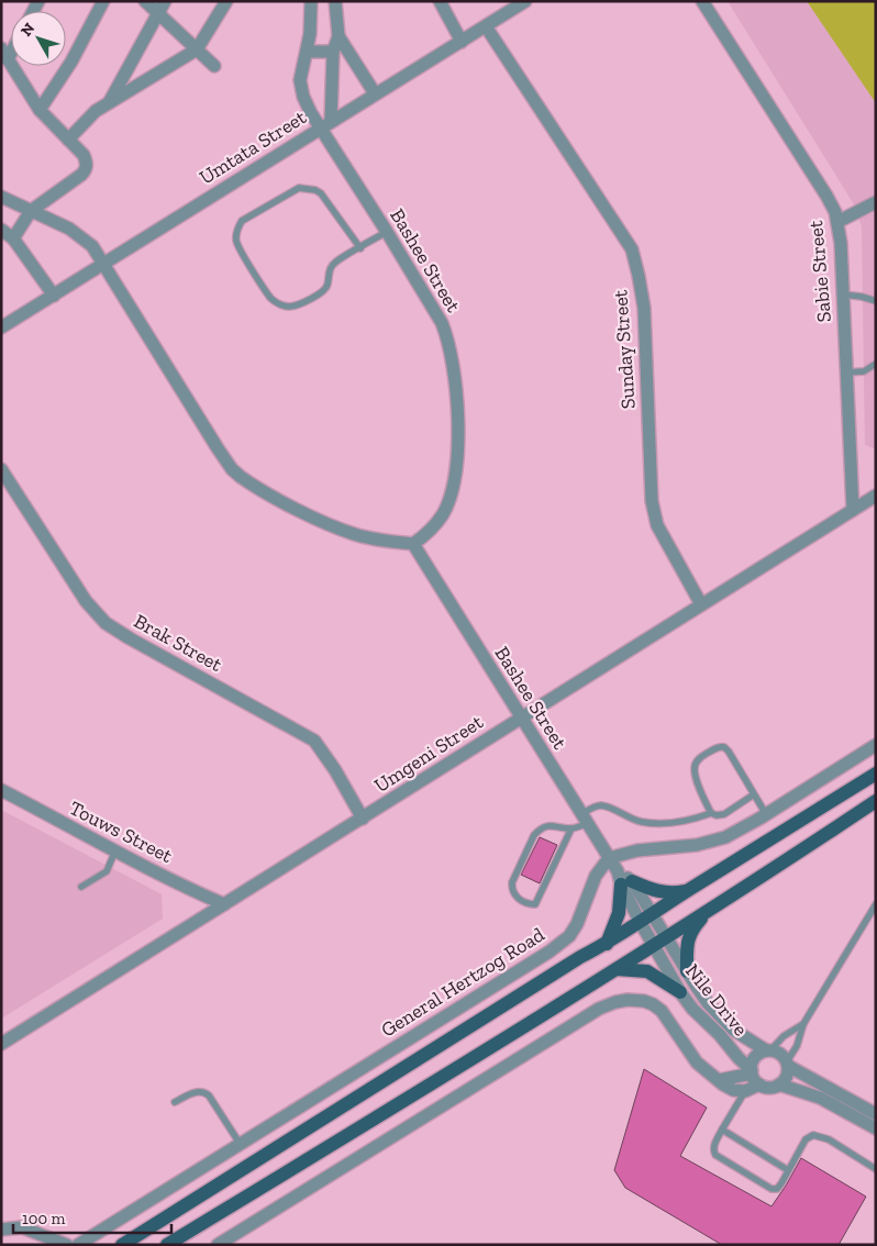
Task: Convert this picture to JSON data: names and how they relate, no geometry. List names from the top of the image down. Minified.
{"streets":{"main road":["General Hertzog Road"],"street":["Umtata Street","Bashee Street","Sabie Street","Sunday Street","Brak Street","Umgeni Street","Touws Street","Nile Drive"]},"crossings":[["Umtata Street","Bashee Street"],["Umtata Street","Sunday Street"],["Bashee Street","Umgeni Street"],["Bashee Street","General Hertzog Road"],["Bashee Street","Nile Drive"],["Sabie Street","Umgeni Street"],["Sunday Street","Umgeni Street"],["Brak Street","Umgeni Street"],["Umgeni Street","Touws Street"],["General Hertzog Road","Nile Drive"]],"scale_bar":"100 m","north":"top left"}
